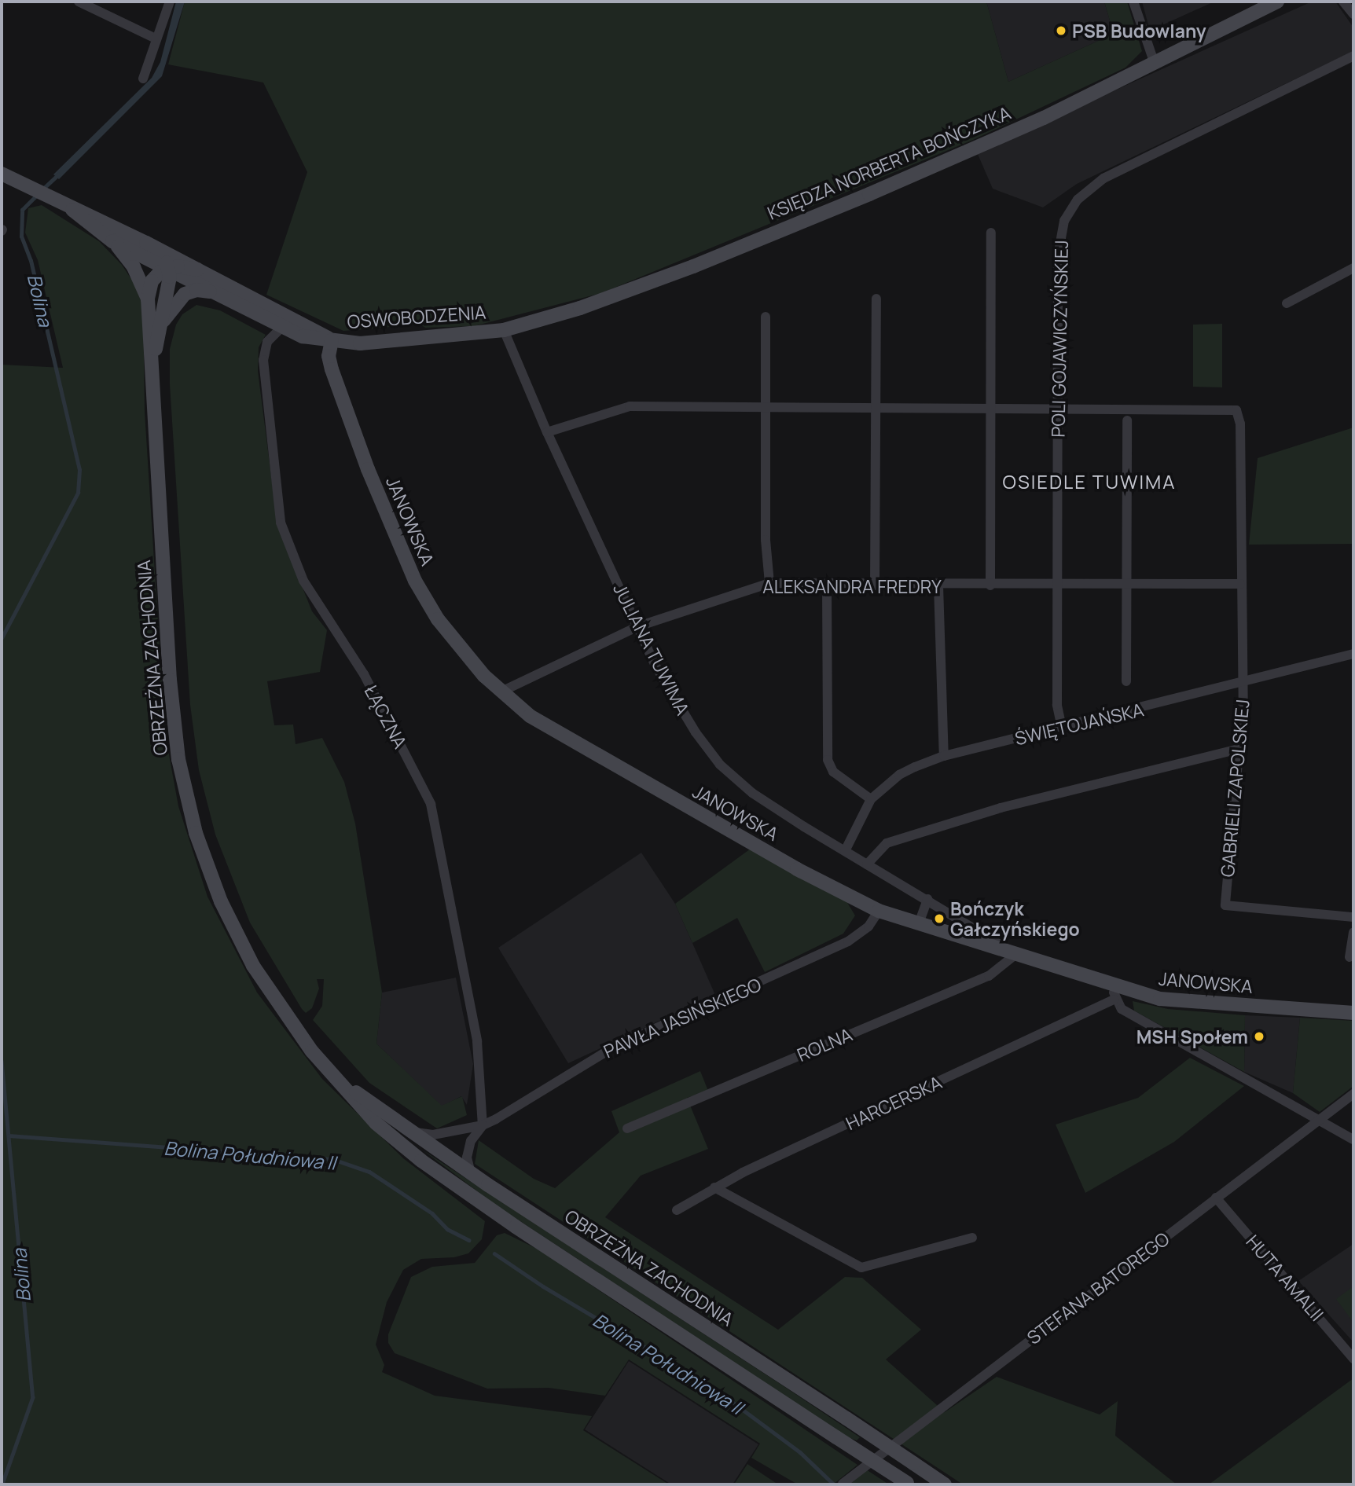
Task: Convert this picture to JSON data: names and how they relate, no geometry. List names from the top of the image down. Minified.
{"streets":{"street":["KSIĘDZA NORBERTA BOŃCZYKA","OSWOBODZENIA","POLI GOJAWICZYŃSKIEJ","JANOWSKA","ALEKSANDRA FREDRY","JULIANA TUWIMA","OBRZEŻNA ZACHODNIA","ŁĄCZNA","ŚWIĘTOJAŃSKA","GABRIELI ZAPOLSKIEJ","PAWŁA JASIŃSKIEGO","ROLNA","HARCERSKA","HUTA AMALII","STEFANA BATOREGO"]},"crossings":[["KSIĘDZA NORBERTA BOŃCZYKA","OSWOBODZENIA"],["KSIĘDZA NORBERTA BOŃCZYKA","JULIANA TUWIMA"],["OSWOBODZENIA","JANOWSKA"],["OSWOBODZENIA","JULIANA TUWIMA"],["OSWOBODZENIA","OBRZEŻNA ZACHODNIA"],["OSWOBODZENIA","ŁĄCZNA"],["POLI GOJAWICZYŃSKIEJ","ALEKSANDRA FREDRY"],["POLI GOJAWICZYŃSKIEJ","ŚWIĘTOJAŃSKA"],["POLI GOJAWICZYŃSKIEJ","GABRIELI ZAPOLSKIEJ"],["JANOWSKA","ALEKSANDRA FREDRY"],["JANOWSKA","JULIANA TUWIMA"],["JANOWSKA","PAWŁA JASIŃSKIEGO"],["JANOWSKA","ROLNA"],["JANOWSKA","HARCERSKA"],["ALEKSANDRA FREDRY","JULIANA TUWIMA"],["ALEKSANDRA FREDRY","GABRIELI ZAPOLSKIEJ"],["JULIANA TUWIMA","ŚWIĘTOJAŃSKA"],["JULIANA TUWIMA","ROLNA"],["OBRZEŻNA ZACHODNIA","PAWŁA JASIŃSKIEGO"],["ŁĄCZNA","PAWŁA JASIŃSKIEGO"],["ŚWIĘTOJAŃSKA","GABRIELI ZAPOLSKIEJ"],["HUTA AMALII","STEFANA BATOREGO"]],"districts":["OSIEDLE TUWIMA"],"water":["Bolina","Bolina Południowa II"],"places":["PSB Budowlany","Bończyk Gałczyńskiego","MSH Społem"]}
